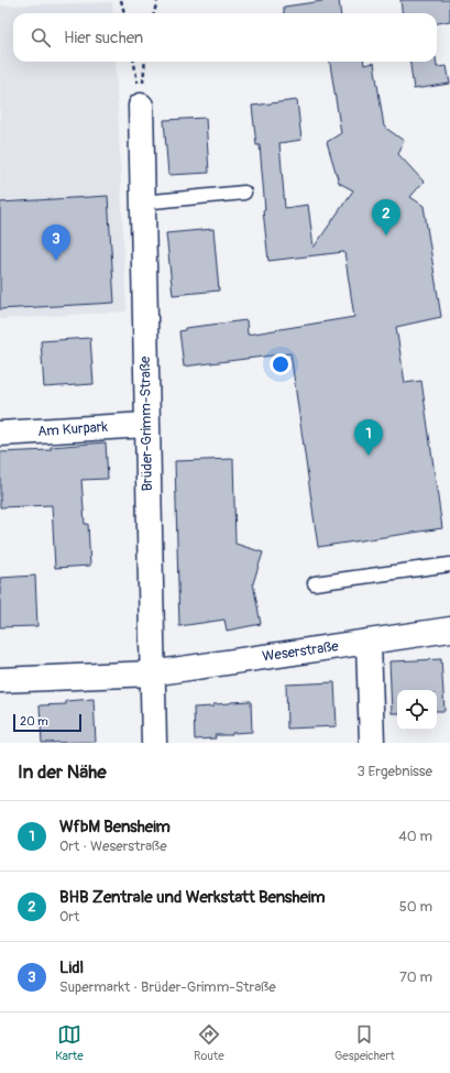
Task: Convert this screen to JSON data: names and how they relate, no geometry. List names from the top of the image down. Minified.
{"streets":{"street":["Brüder-Grimm-Straße","Am Kurpark","Weserstraße"]},"crossings":[["Brüder-Grimm-Straße","Am Kurpark"],["Brüder-Grimm-Straße","Weserstraße"]],"scale_bar":"20 m","page":{"search":"Hier suchen","pins":["2","3","1"],"scale":"20 m","heading":["In der Nähe","3 Ergebnisse"],"list":[{"mark":"1","name":"WfbM Bensheim","note":"Ort · Weserstraße","value":"40 m"},{"mark":"2","name":"BHB Zentrale und Werkstatt Bensheim","note":"Ort","value":"50 m"},{"mark":"3","name":"Lidl","note":"Supermarkt · Brüder-Grimm-Straße","value":"70 m"}],"nav":["Karte","Route","Gespeichert"]}}
